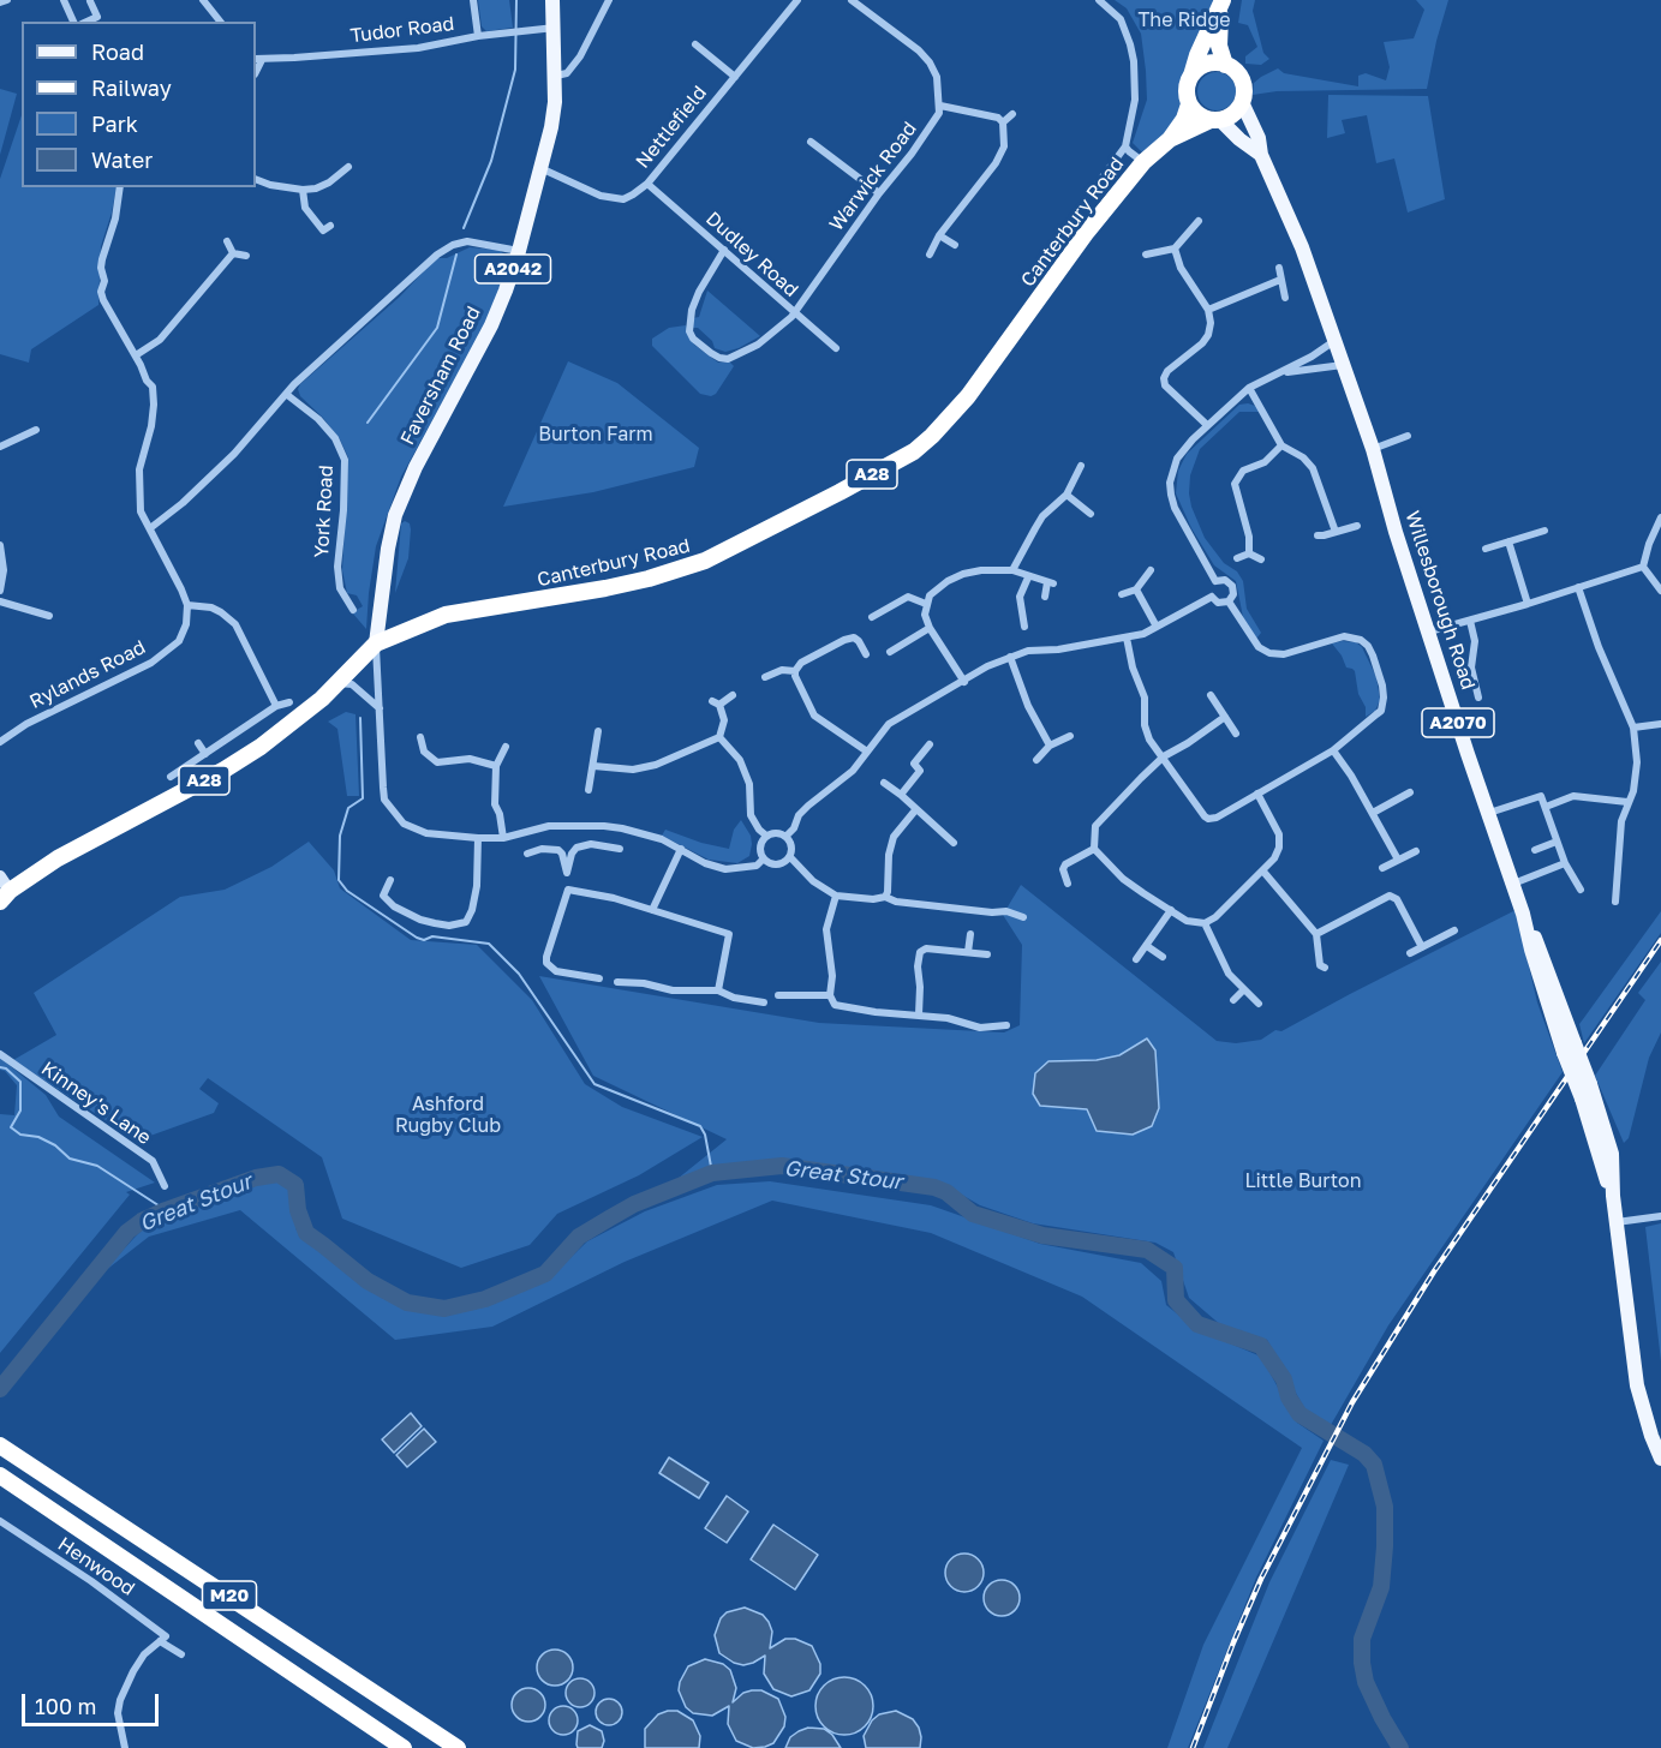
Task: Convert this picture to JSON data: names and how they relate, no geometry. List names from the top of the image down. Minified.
{"streets":{"highway":["Canterbury Road","A28","M20"],"main road":["A2042","Faversham Road","Willesborough Road","A2070"],"street":["Tudor Road","Nettlefield","Warwick Road","Dudley Road","York Road","Rylands Road","Kinney's Lane","Henwood"]},"crossings":[["Tudor Road","Faversham Road"],["Nettlefield","Dudley Road"],["Nettlefield","Faversham Road"],["Warwick Road","Dudley Road"],["Canterbury Road","Faversham Road"],["Canterbury Road","A2070"],["Willesborough Road","A2070"]],"water":["Great Stour"],"parks":["The Ridge","Burton Farm","Ashford Rugby Club","Little Burton"],"legend":["Road","Railway","Park","Water"],"scale_bar":"100 m"}
